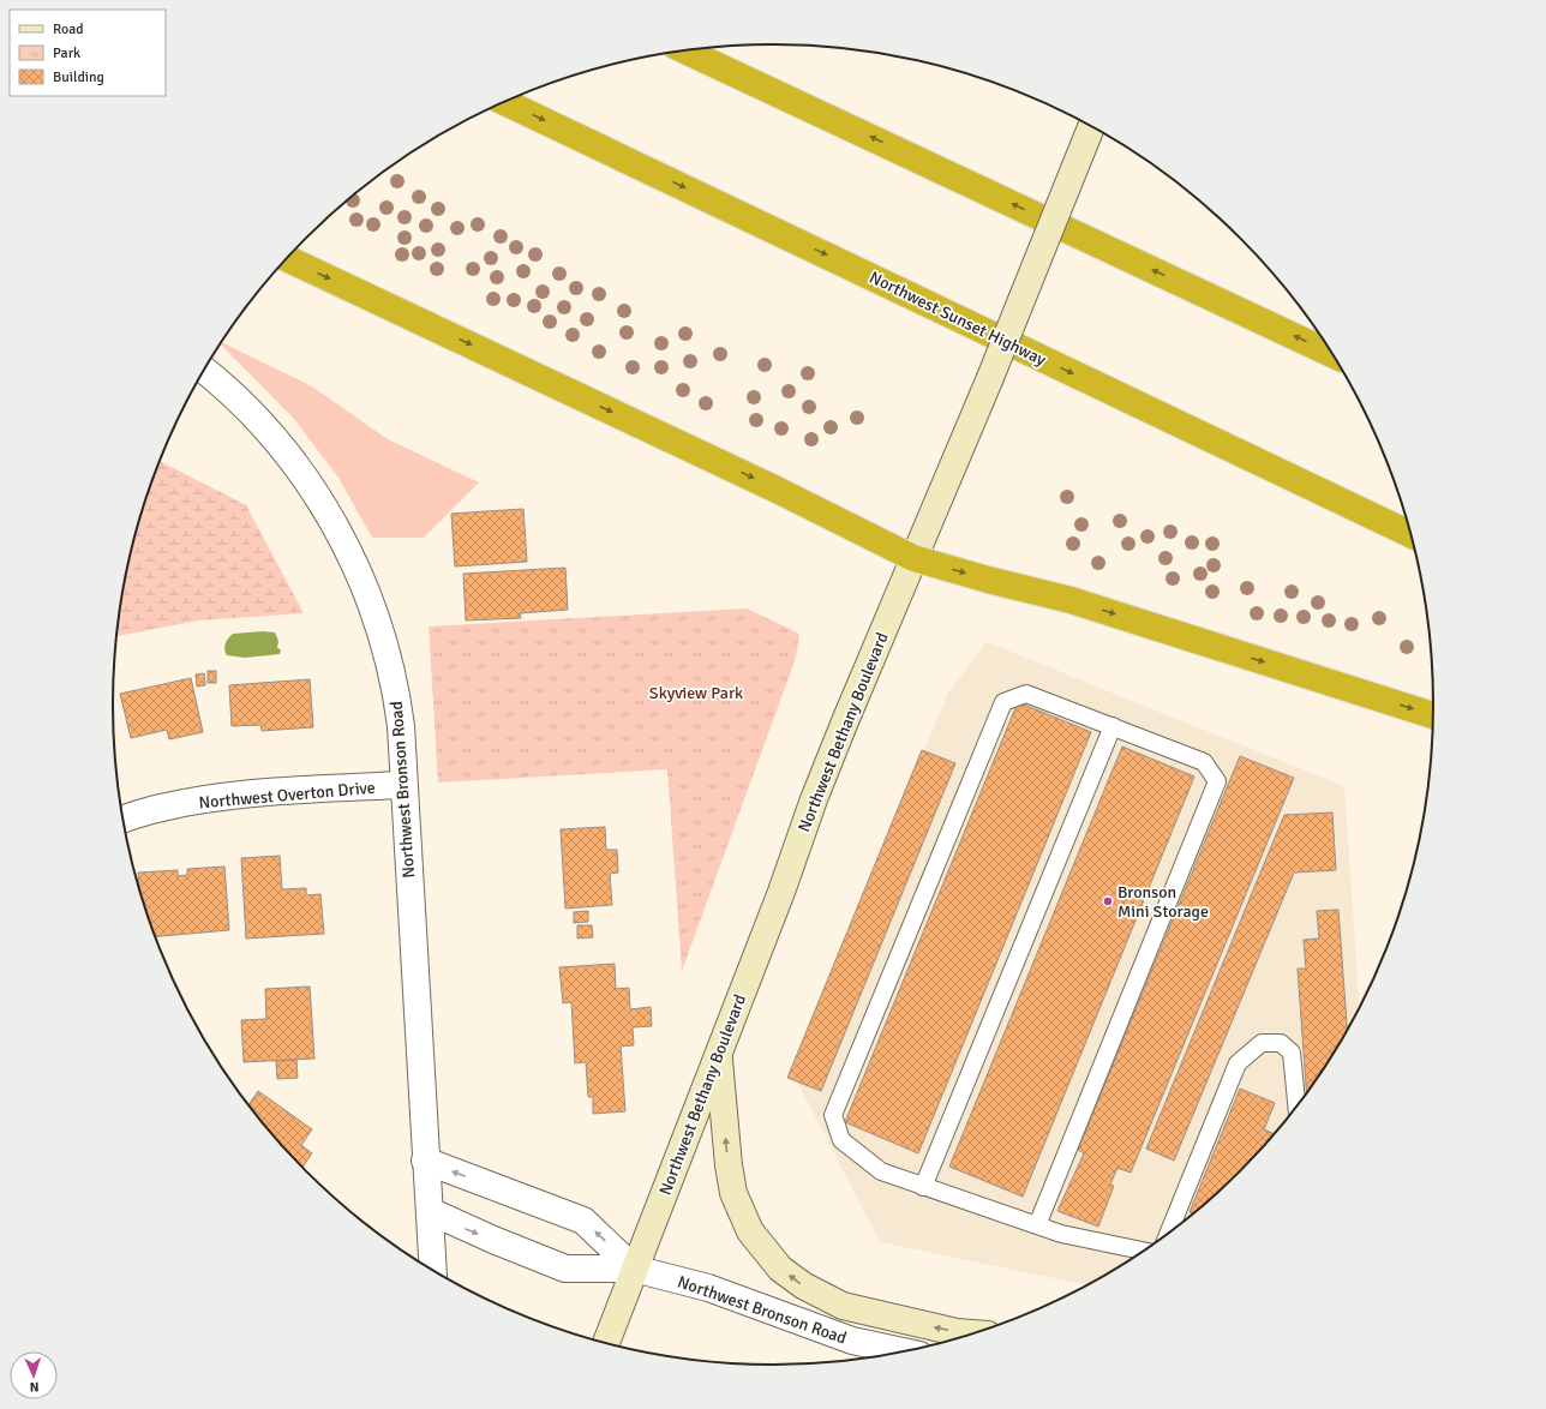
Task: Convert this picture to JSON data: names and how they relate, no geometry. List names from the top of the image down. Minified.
{"streets":{"highway":["Northwest Sunset Highway"],"main road":["Northwest Bethany Boulevard"],"street":["Northwest Bronson Road","Northwest Overton Drive"]},"crossings":[["Northwest Bethany Boulevard","Northwest Bronson Road"],["Northwest Bronson Road","Northwest Overton Drive"]],"parks":["Skyview Park"],"places":["Bronson Mini Storage"],"legend":["Road","Park","Building"],"north":"bottom"}
